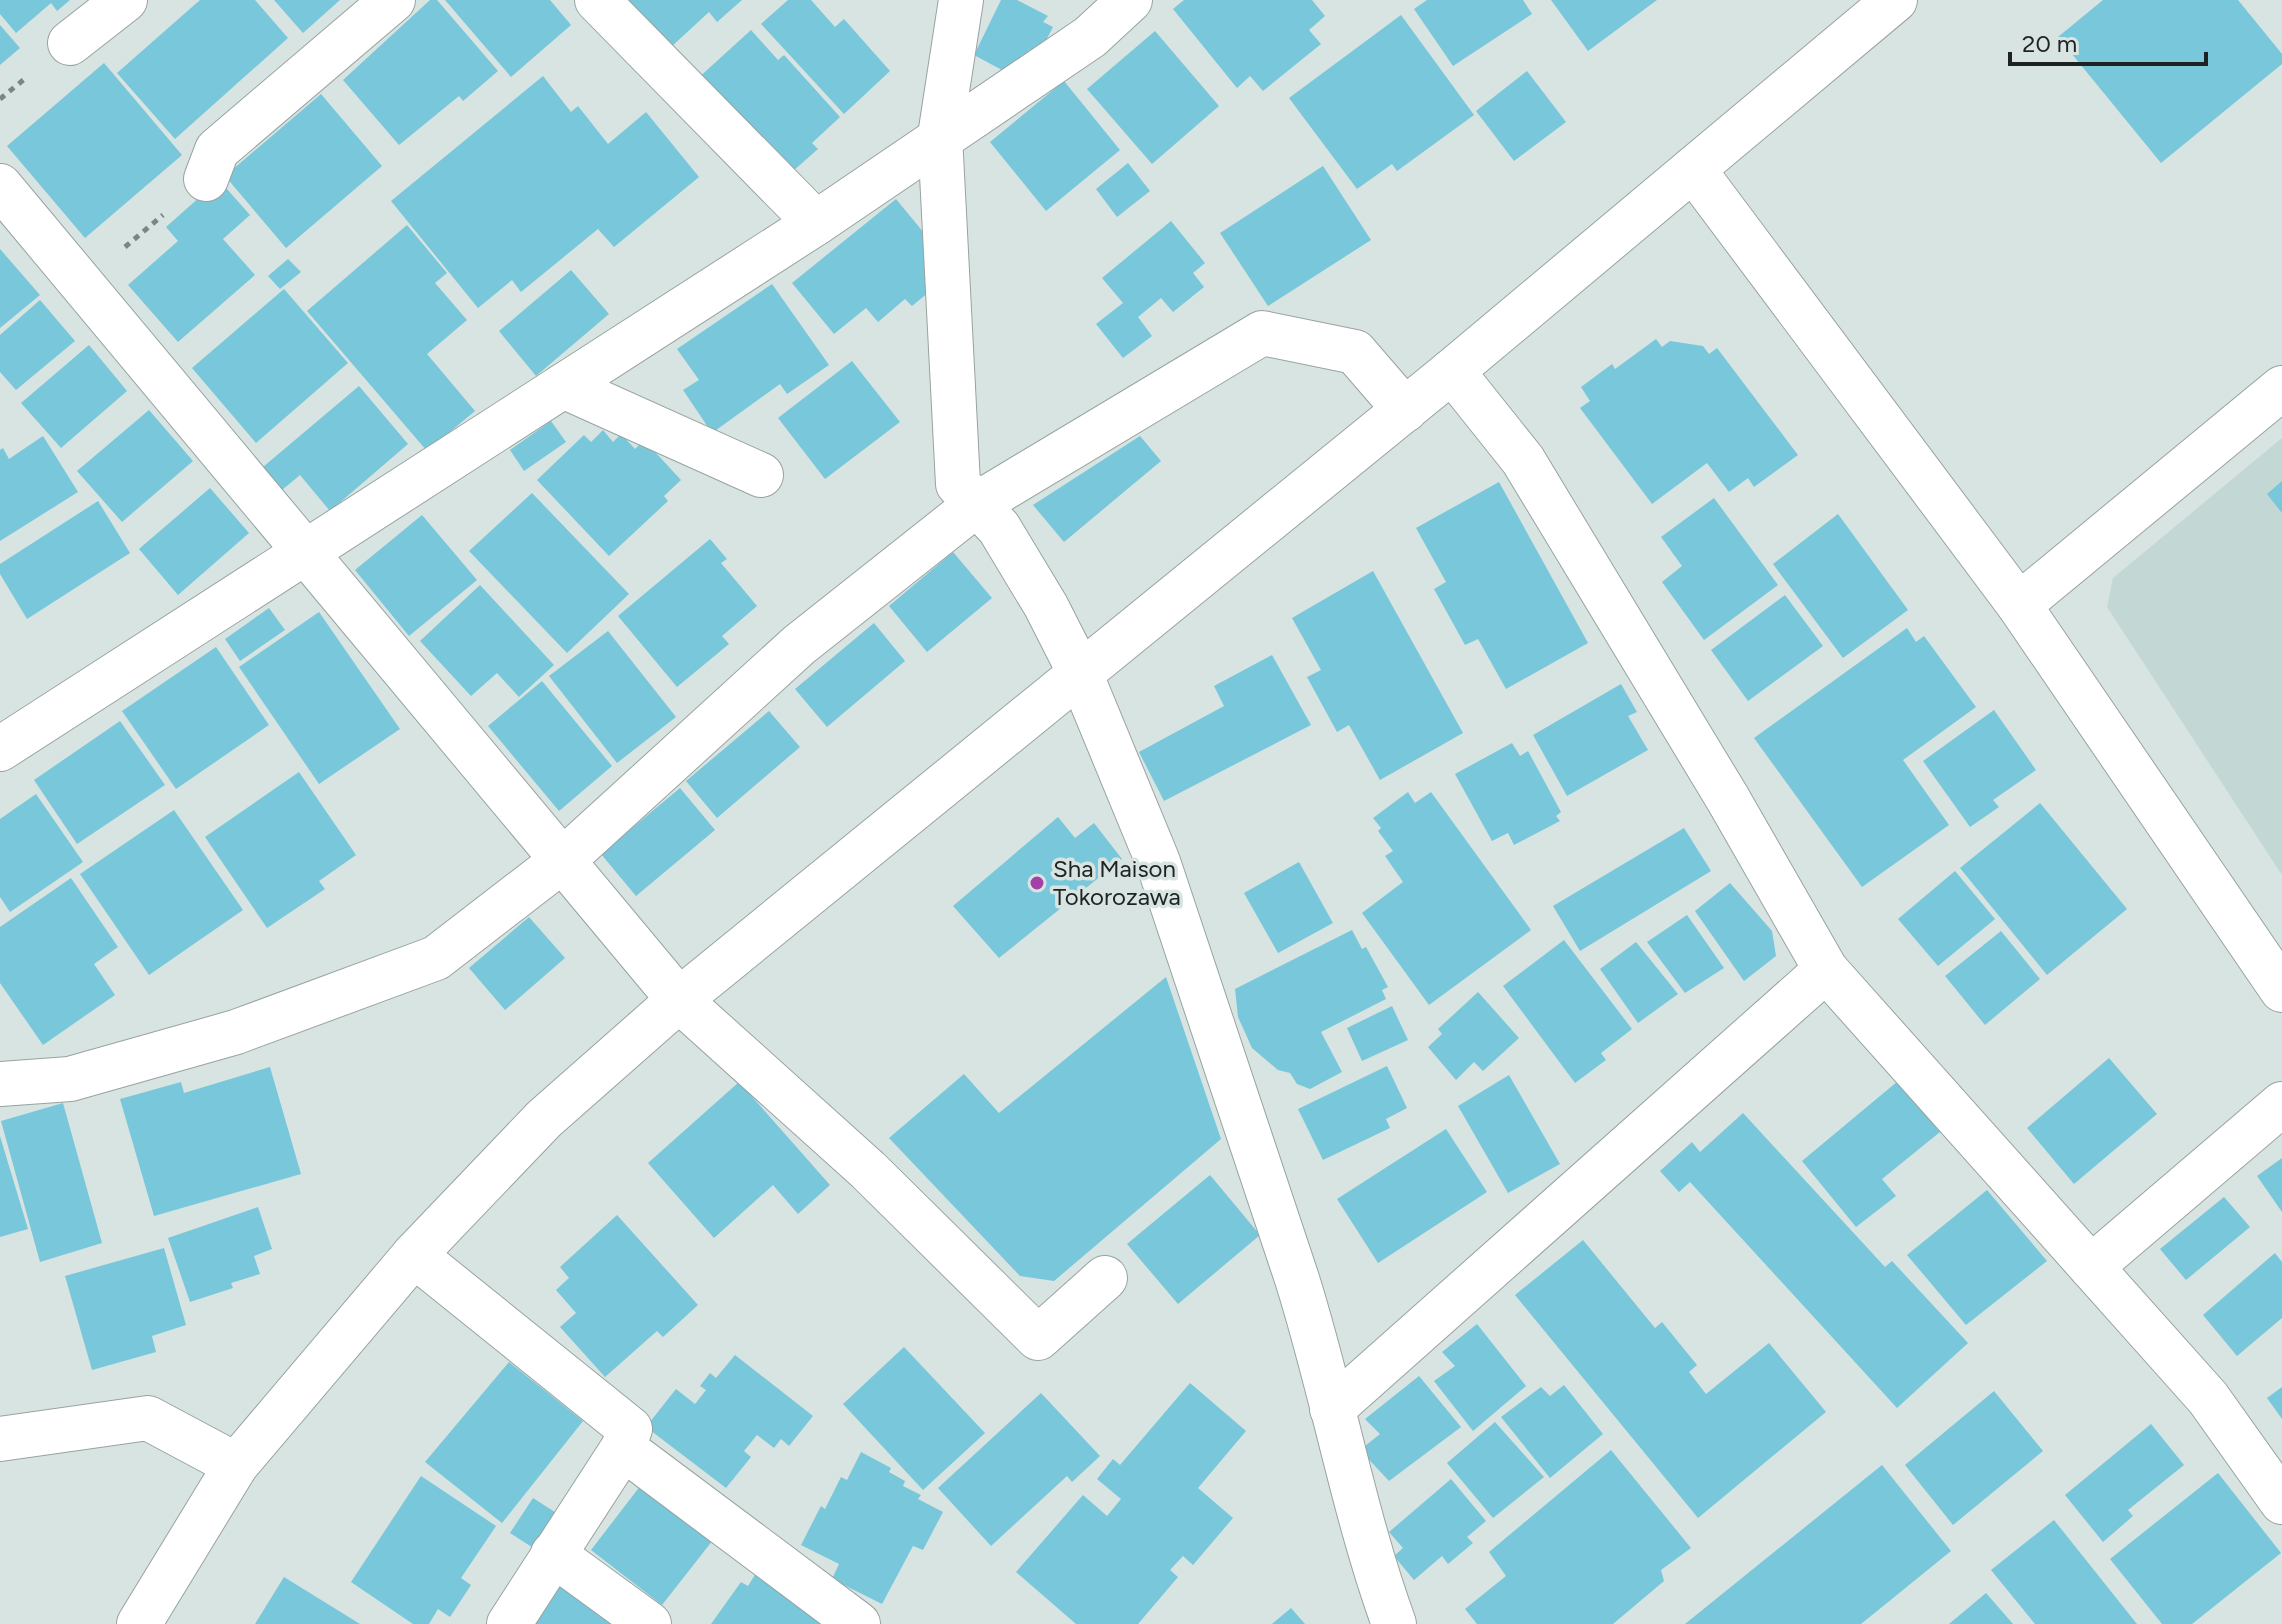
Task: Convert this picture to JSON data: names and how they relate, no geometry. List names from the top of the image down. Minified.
{"places":["Sha Maison Tokorozawa"],"scale_bar":"20 m"}
